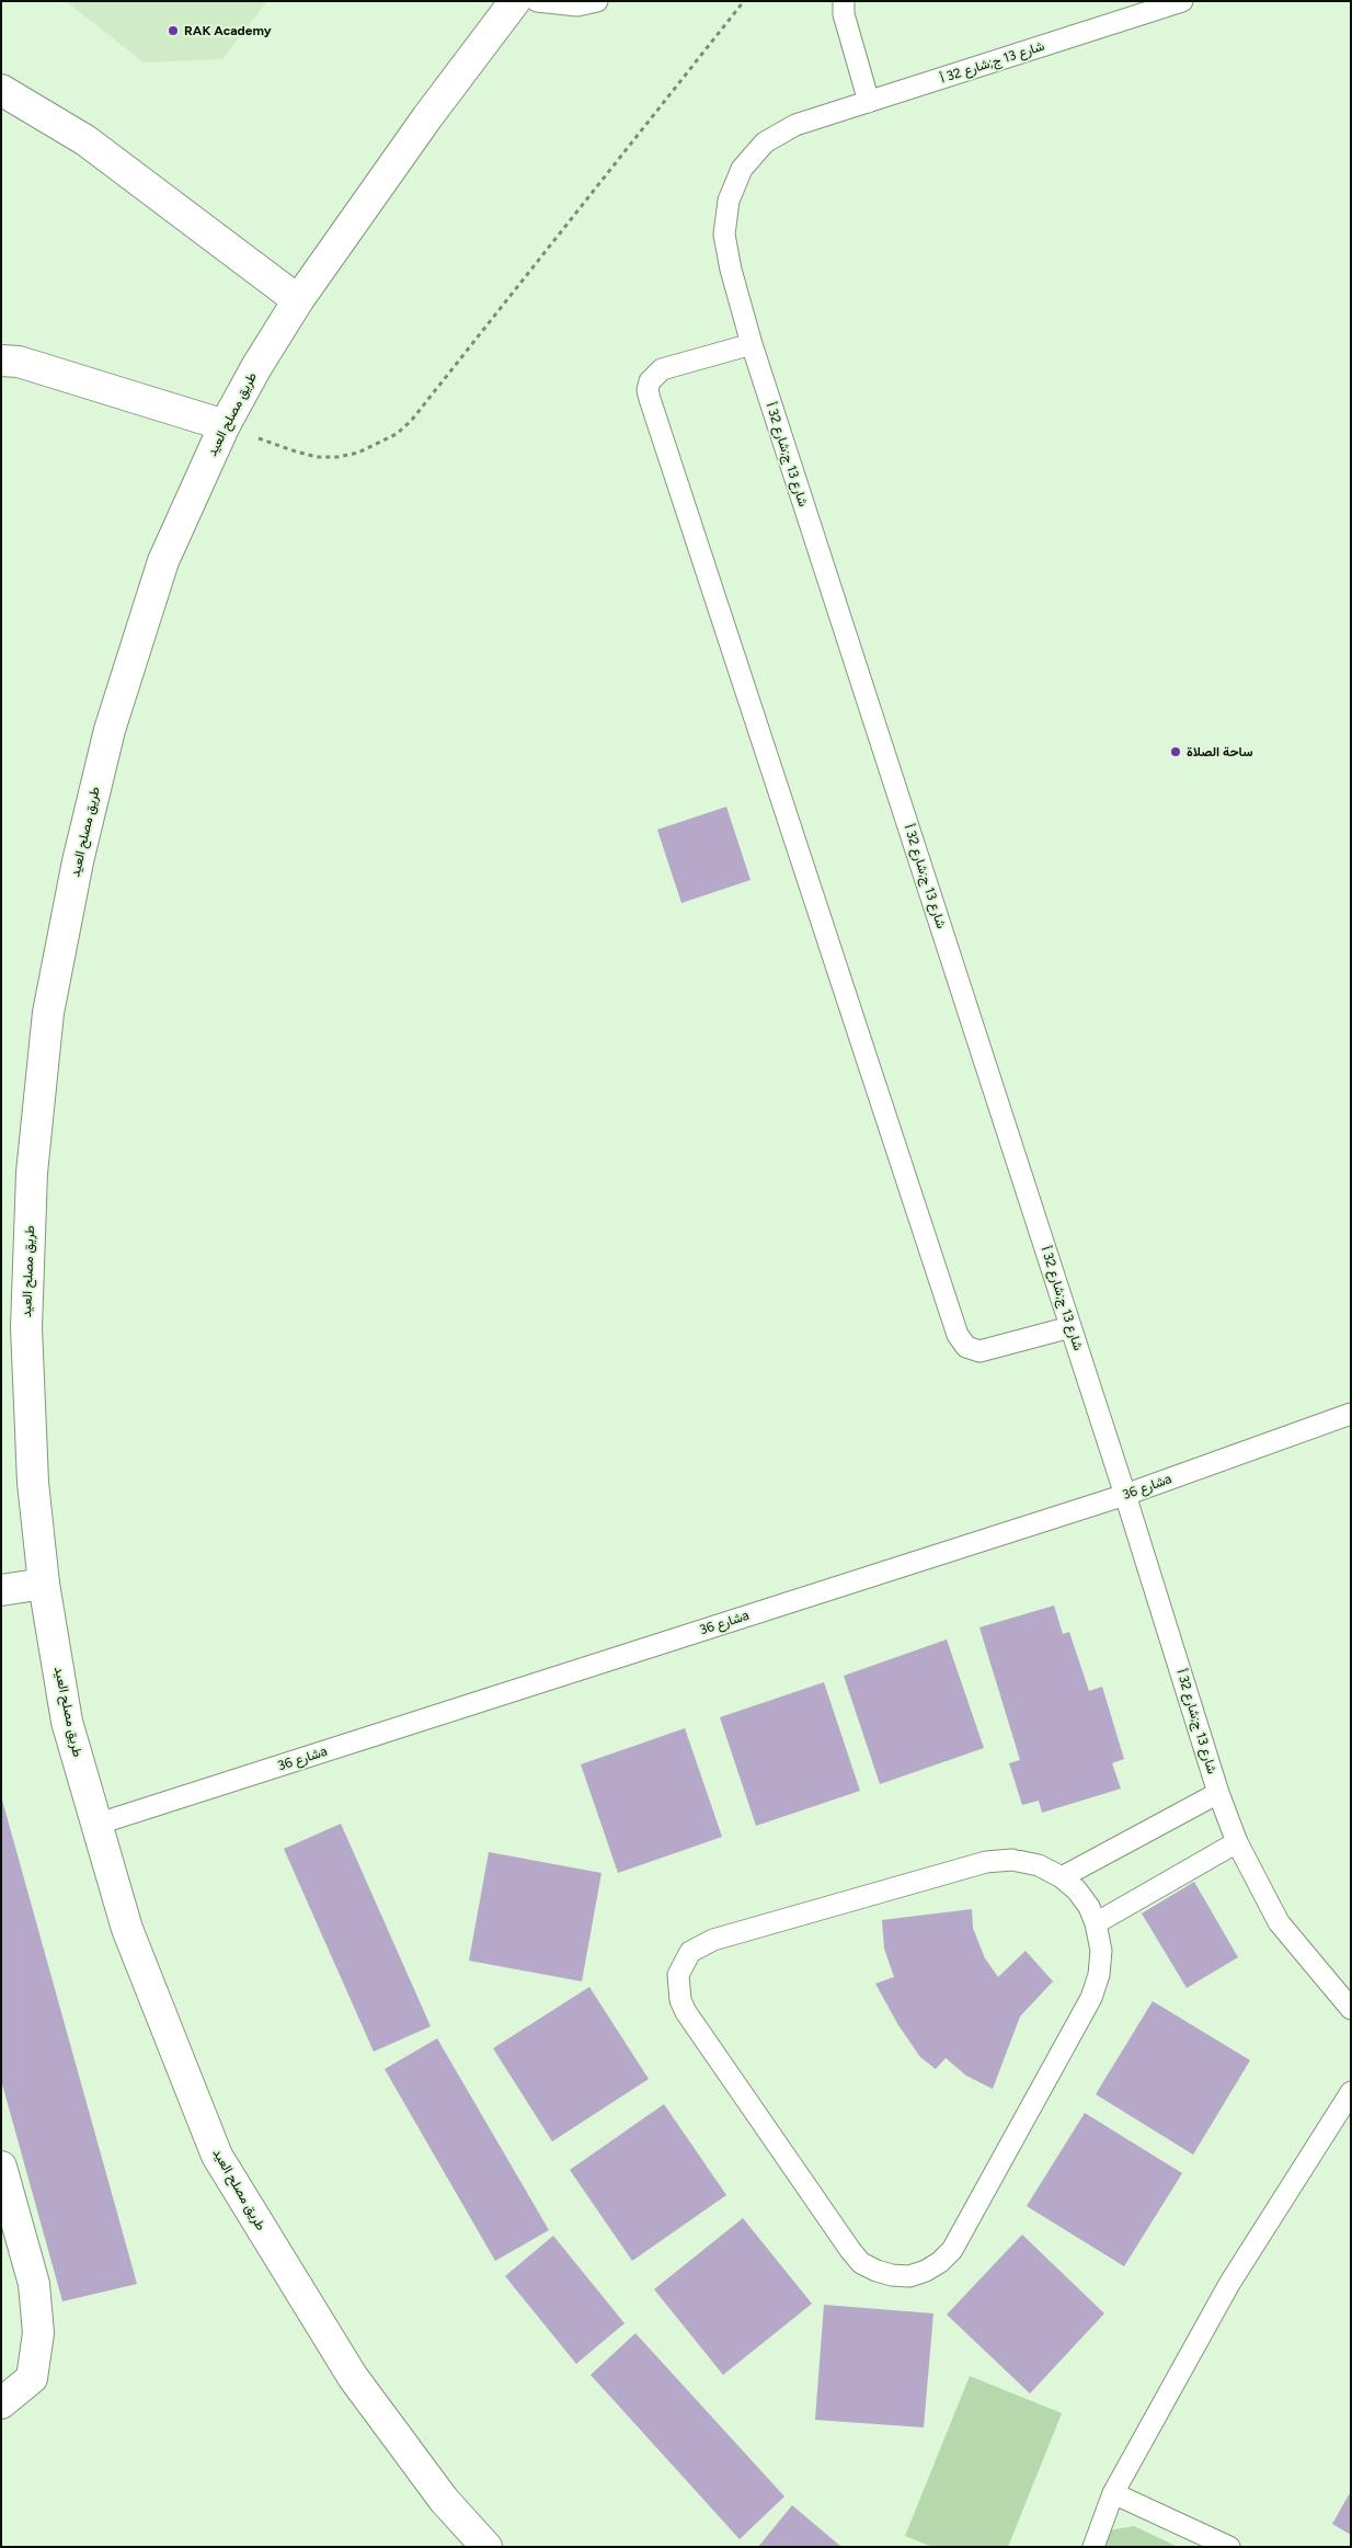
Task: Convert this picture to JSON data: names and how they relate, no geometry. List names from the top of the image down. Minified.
{"streets":{"street":["طريق مصلح العيد"],"lane":["شارع 13 ج;شارع 32 أ","شارع 36a"]},"crossings":[["شارع 13 ج;شارع 32 أ","شارع 36a"],["طريق مصلح العيد","شارع 36a"]],"places":["RAK Academy","ساحة الصلاة"]}
